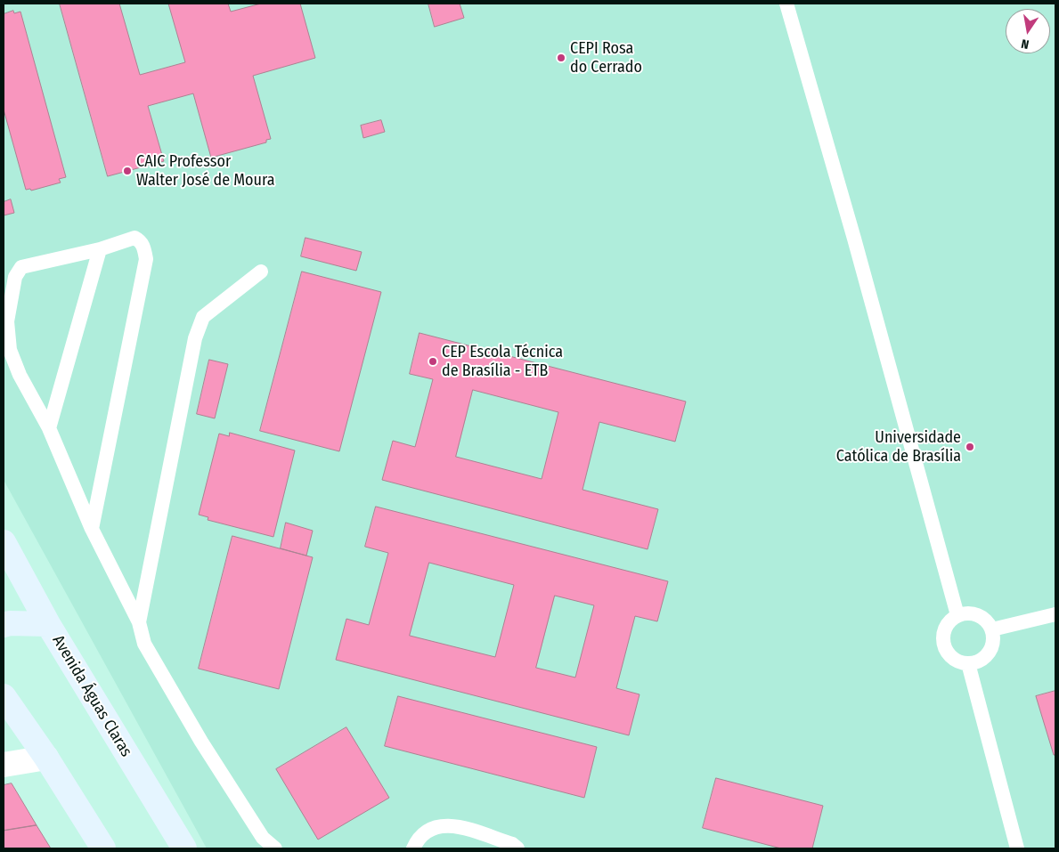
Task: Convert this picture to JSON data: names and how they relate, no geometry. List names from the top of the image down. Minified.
{"streets":{"main road":["Avenida Águas Claras"]},"places":["CEPI Rosa do Cerrado","CAIC Professor Walter José de Moura","CEP Escola Técnica de Brasília - ETB","Universidade Católica de Brasília"],"north":"bottom"}
